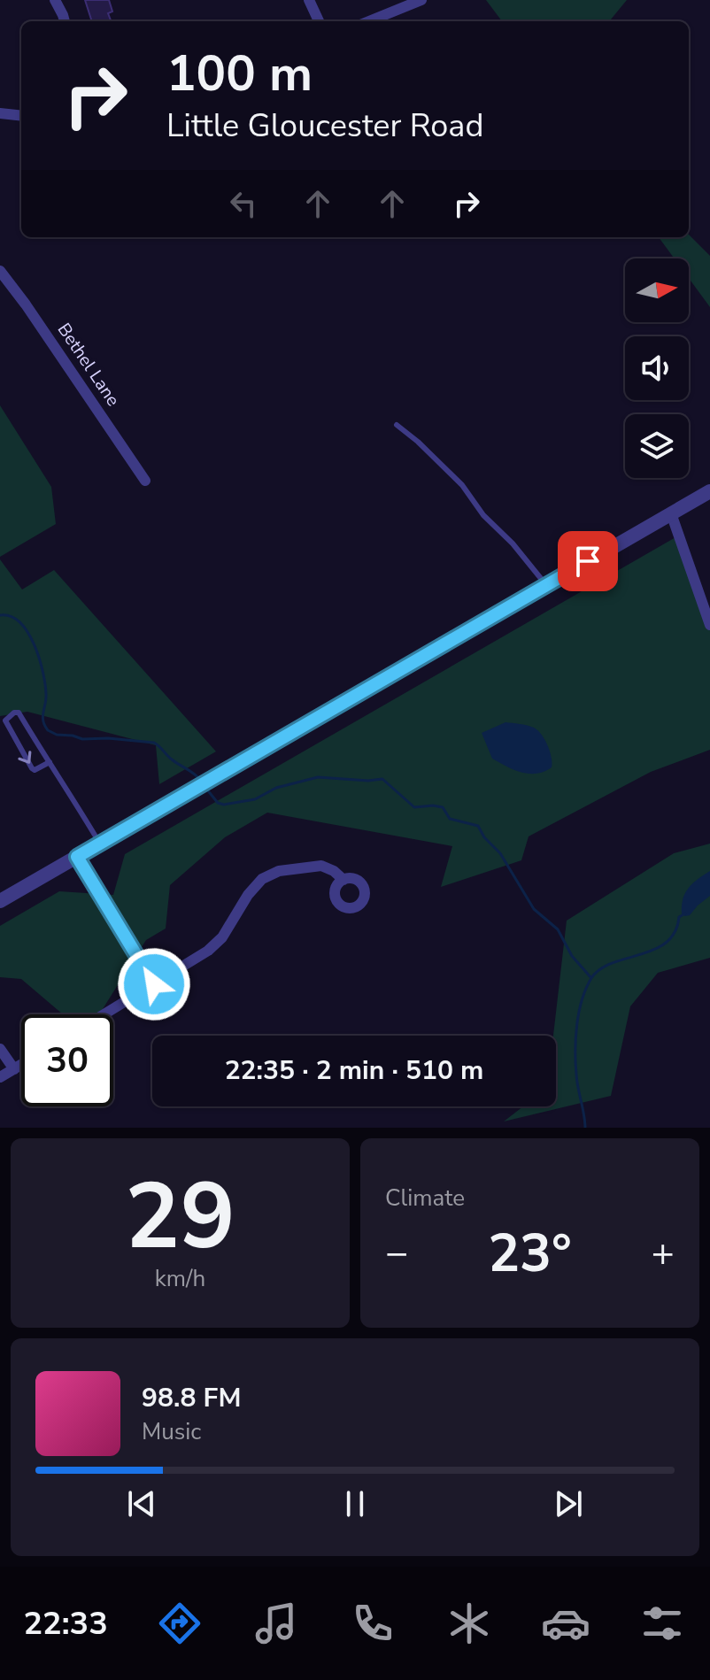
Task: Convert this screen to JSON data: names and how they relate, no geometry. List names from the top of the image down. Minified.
{"streets":{"street":["Bethel Lane"]},"north":"right","page":{"turn":["100 m","Little Gloucester Road"],"limit":"30","trip":"22:35 · 2 min · 510 m","tile":[["29","km/h"],"Climate"],"heat":["−","23°","+"],"song":["98.8 FM","Music"],"tabs":"22:33"}}
